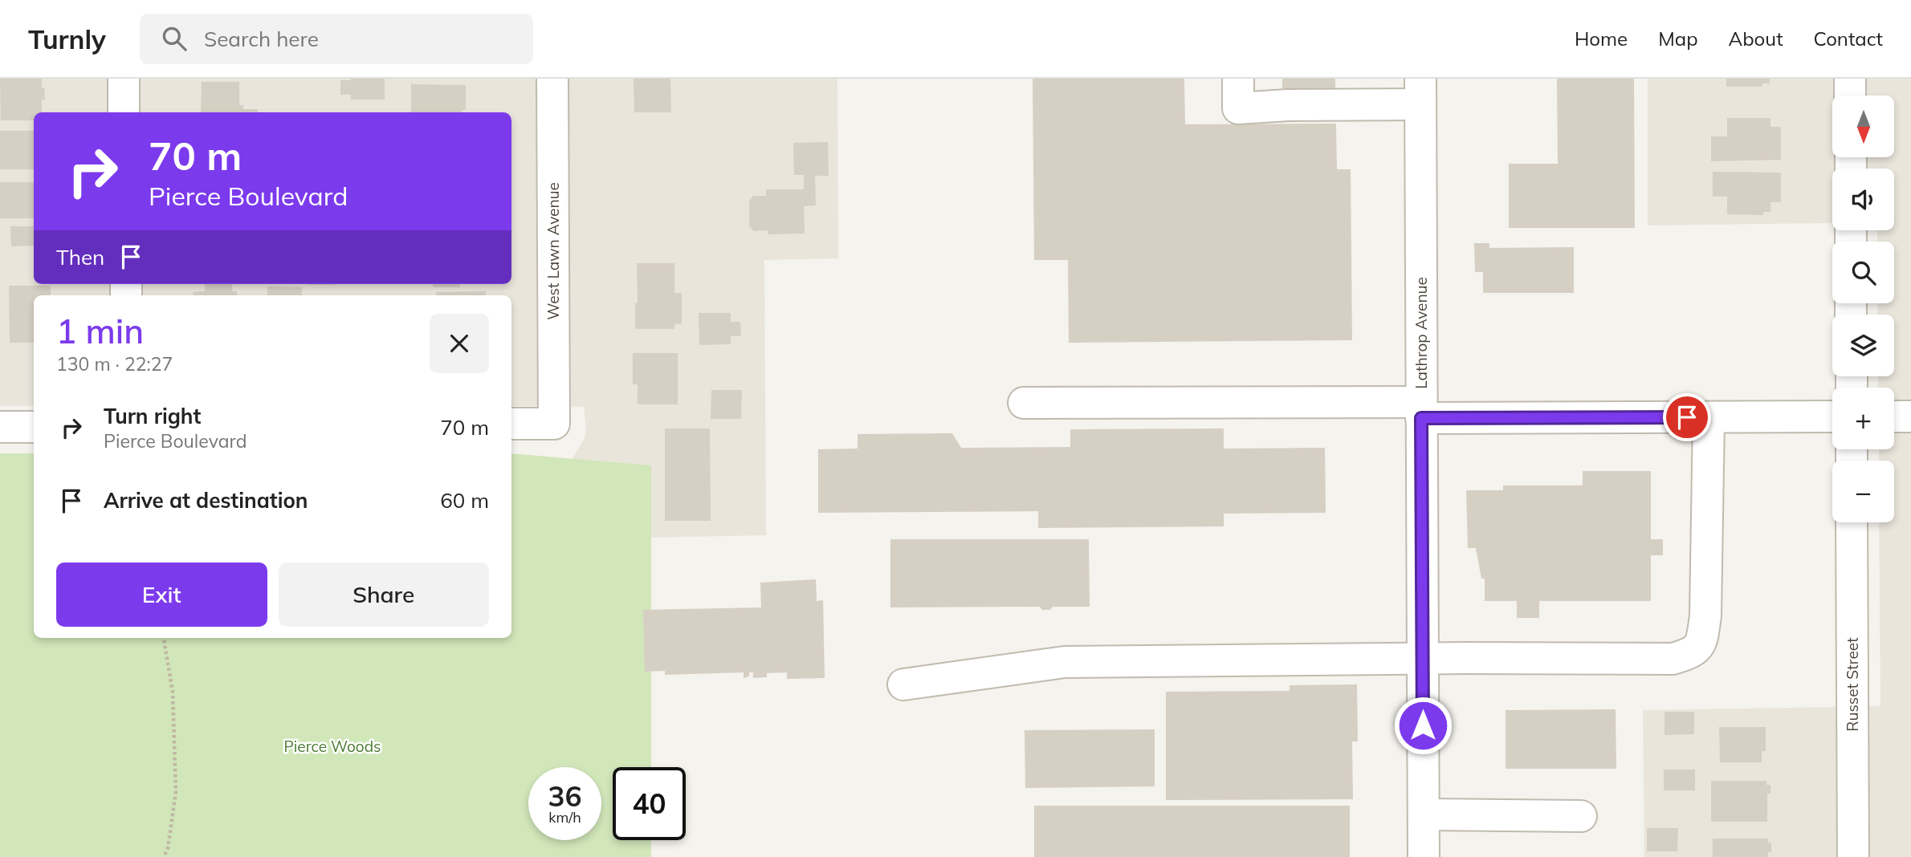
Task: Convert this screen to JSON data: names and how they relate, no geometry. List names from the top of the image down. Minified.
{"streets":{"street":["West Lawn Avenue","Lathrop Avenue","Russet Street"]},"parks":["Pierce Woods"],"north":"bottom","page":{"header":"Turnly","search":"Search here","nav":["Home","Map","About","Contact"],"map_buttons":["+","−"],"turn":["70 m","Pierce Boulevard"],"then":"Then","heading":["1 min","130 m · 22:27"],"list":[{"name":"Turn right","note":"Pierce Boulevard","value":"70 m"},{"name":"Arrive at destination","value":"60 m"}],"buttons":["Exit","Share"],"speed":"36 km/h","limit":"40"}}
